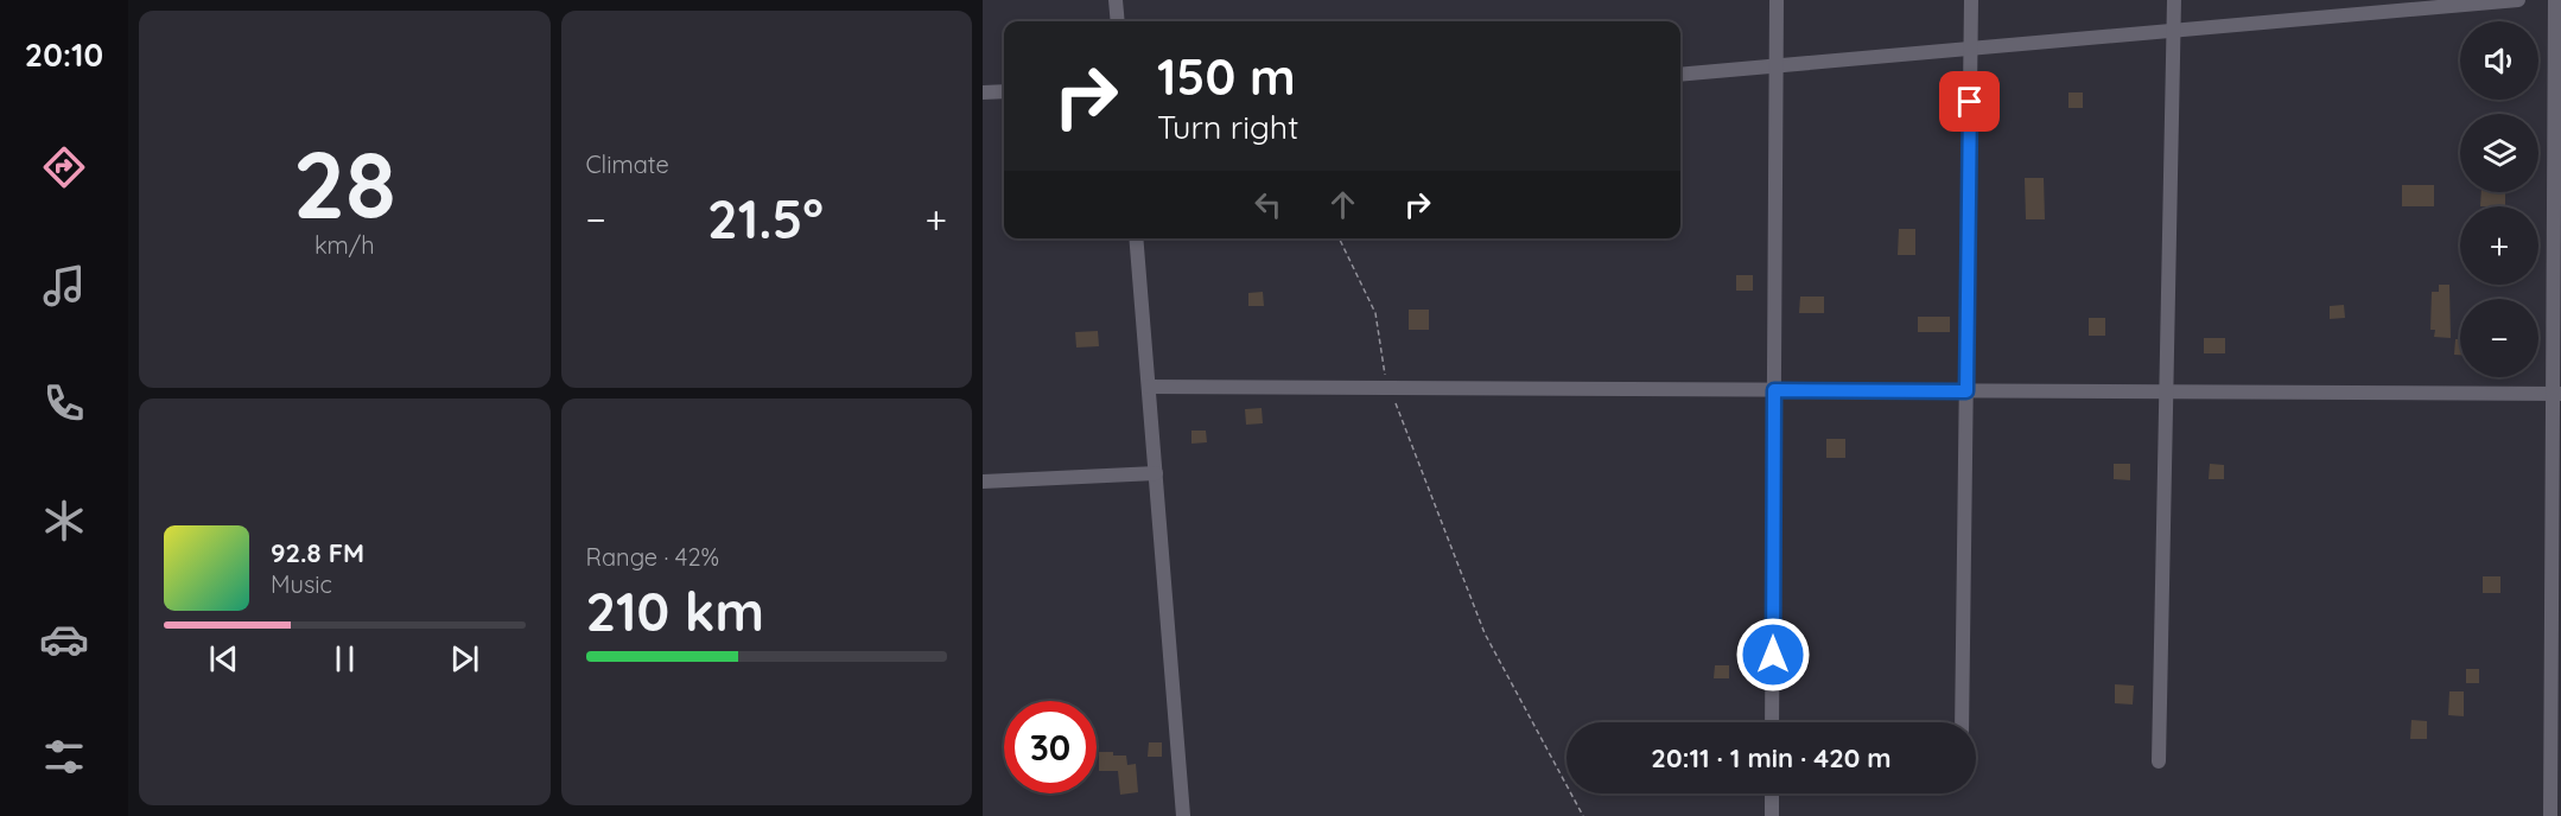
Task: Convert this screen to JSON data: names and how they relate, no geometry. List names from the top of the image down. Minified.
{"page":{"tabs":"20:10","tile":[["28","km/h"],"Climate",["Range · 42%","210 km"]],"map_buttons":["+","−"],"turn":["150 m","Turn right"],"heat":["−","21.5°","+"],"song":["92.8 FM","Music"],"limit":"30","trip":"20:11 · 1 min · 420 m"}}
